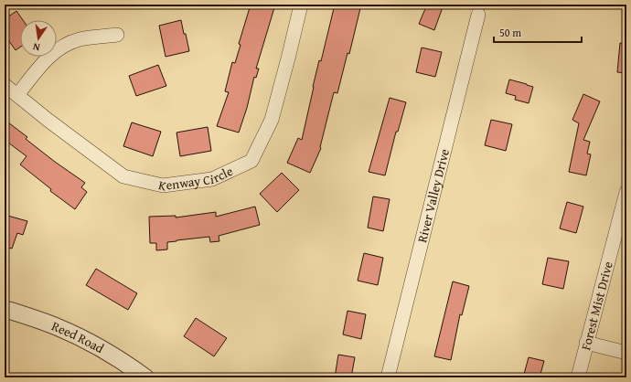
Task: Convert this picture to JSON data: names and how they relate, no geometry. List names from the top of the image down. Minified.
{"streets":{"street":["Kenway Circle","River Valley Drive","Forest Mist Drive","Reed Road"]},"scale_bar":"50 m","north":"bottom"}
